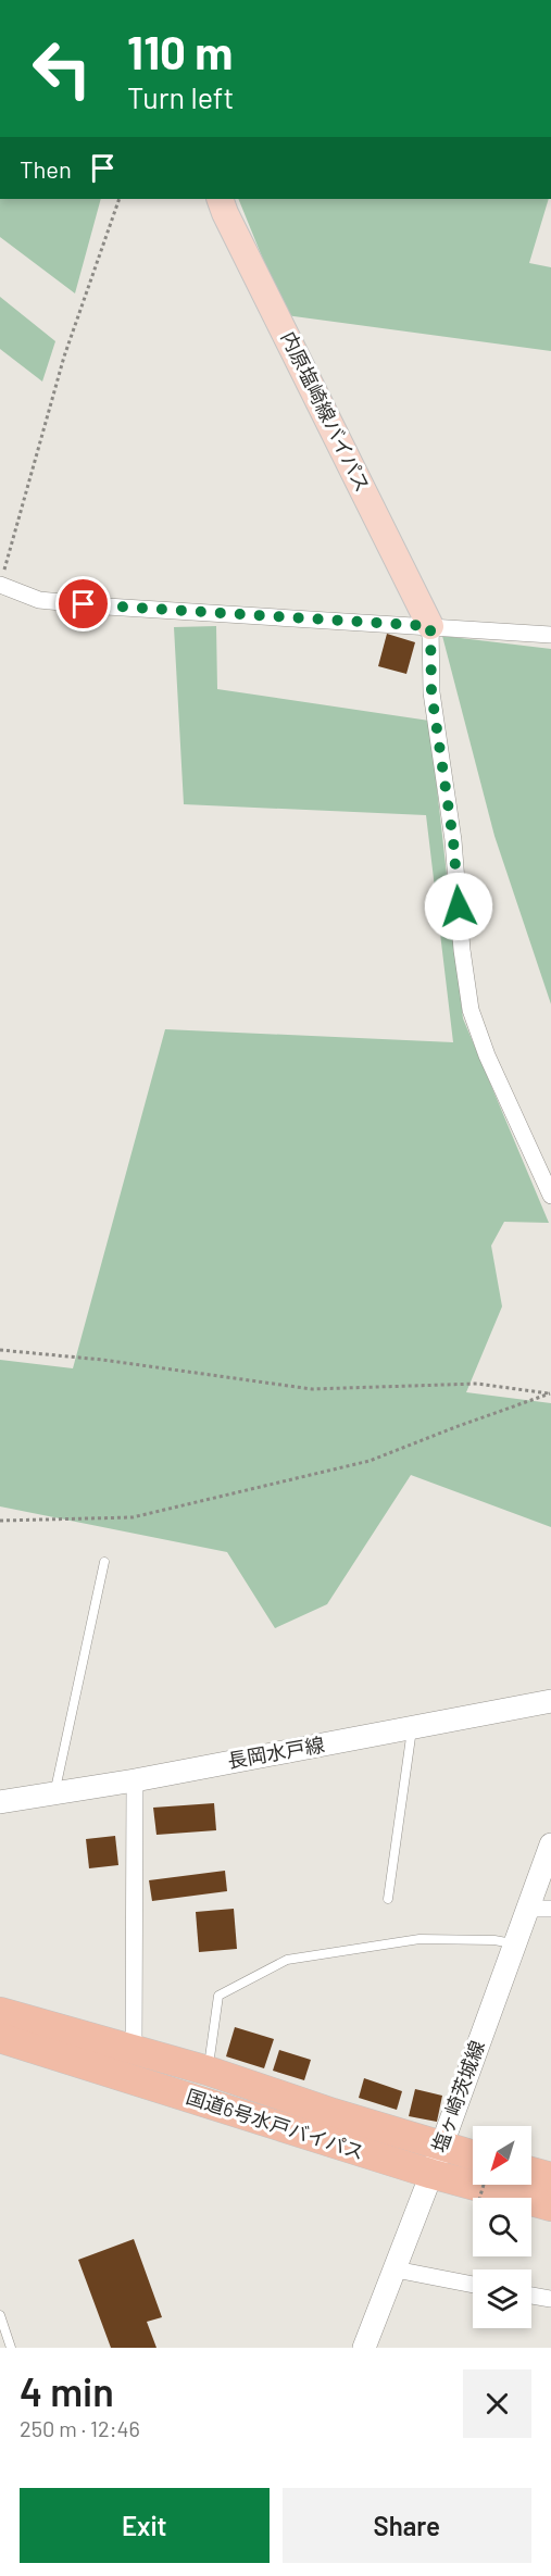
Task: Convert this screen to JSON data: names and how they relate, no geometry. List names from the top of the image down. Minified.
{"streets":{"highway":["国道6号水戸バイパス"],"main road":["内原塩崎線バイパス","長岡水戸線","塩ヶ崎茨城線"]},"crossings":[["塩ヶ崎茨城線","国道6号水戸バイパス"]],"north":"bottom left","page":{"turn":["110 m","Turn left"],"then":"Then","heading":["4 min","250 m · 12:46"],"buttons":["Exit","Share"]}}
